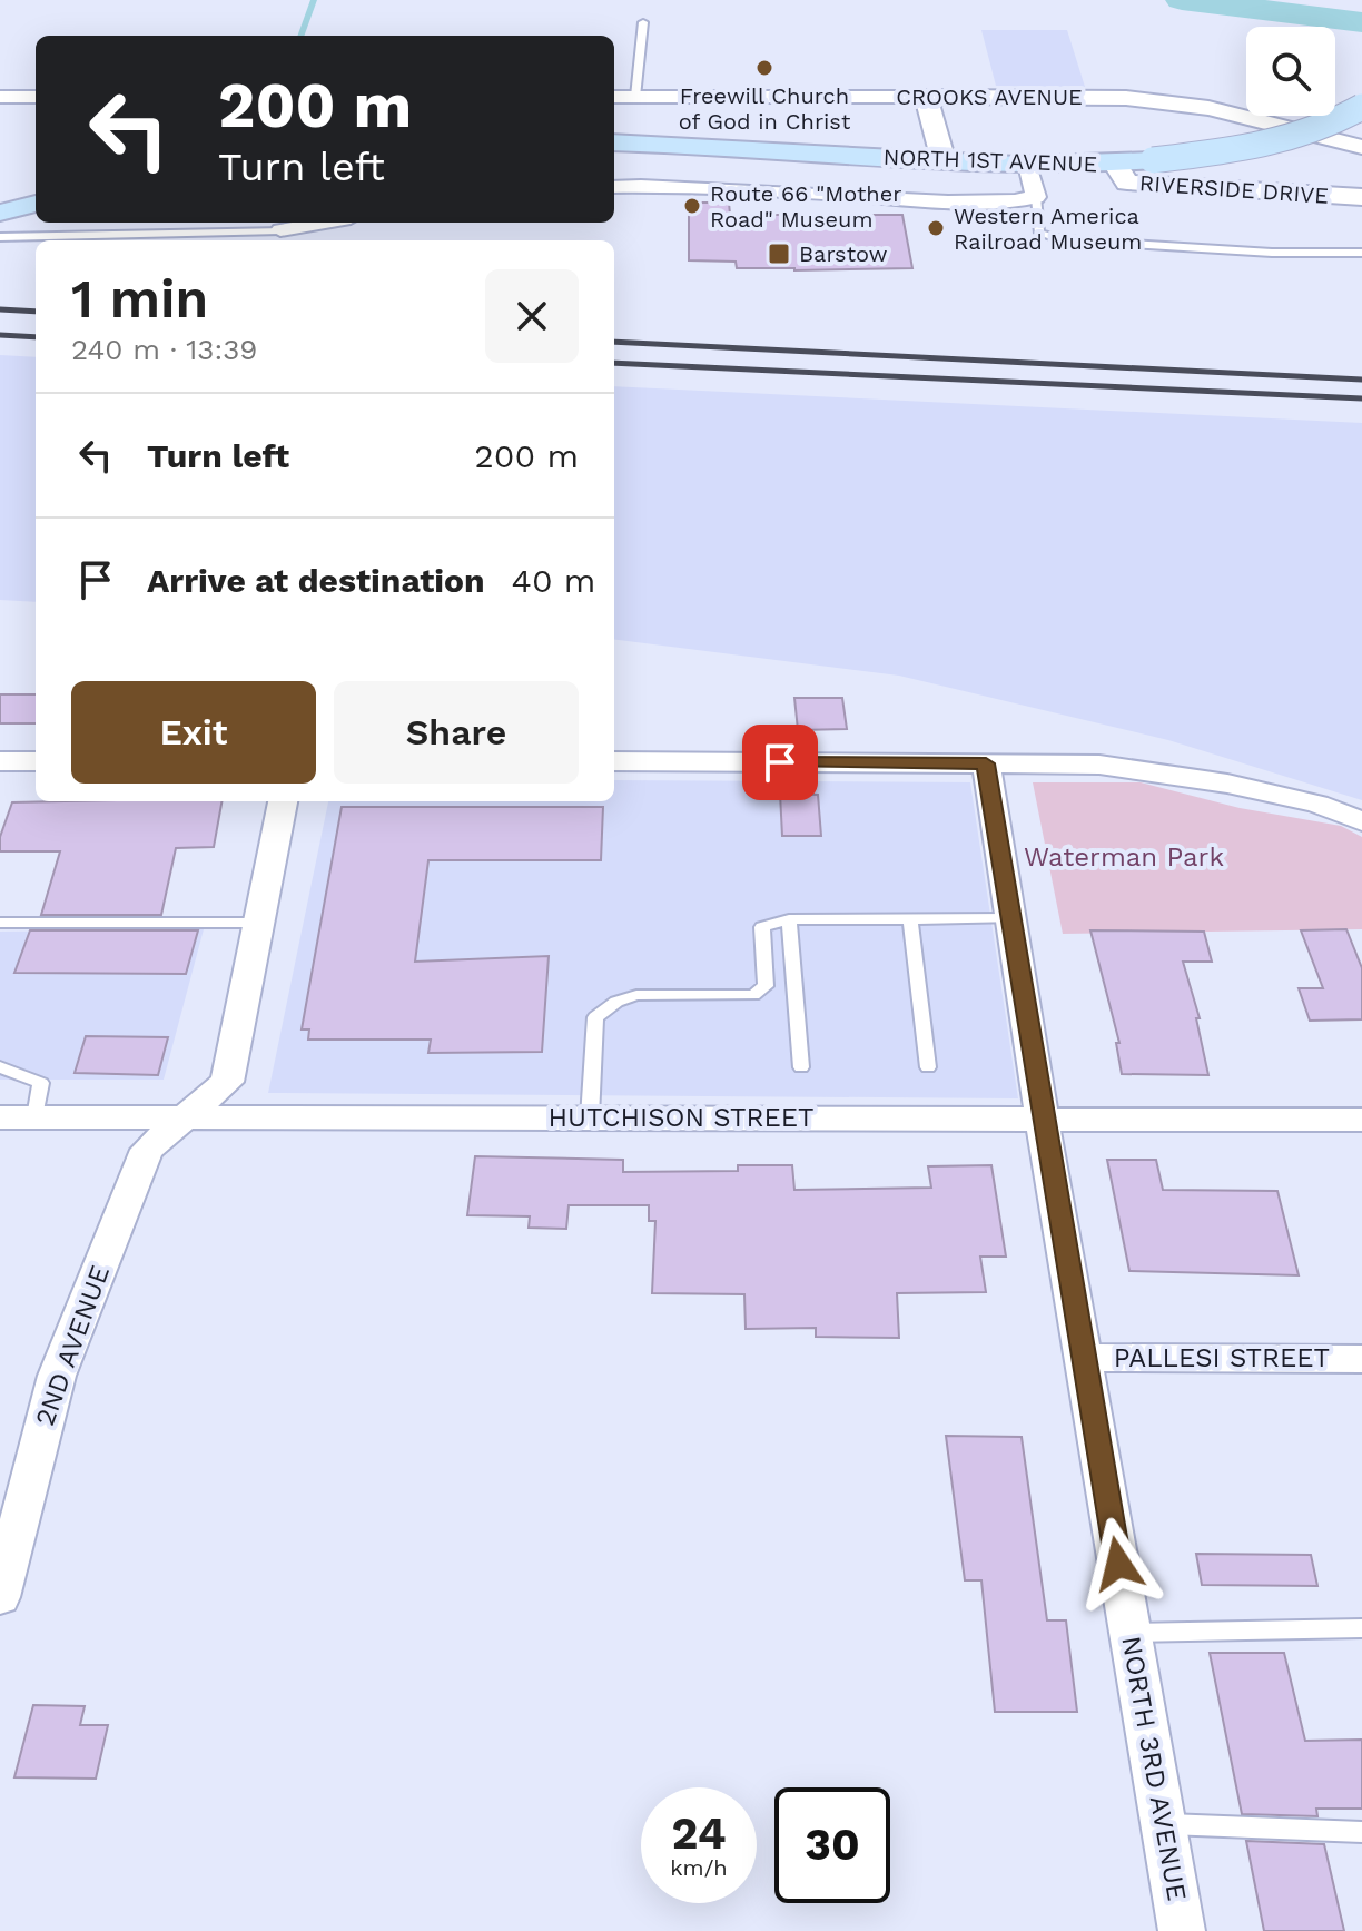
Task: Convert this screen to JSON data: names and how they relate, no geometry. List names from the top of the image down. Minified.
{"streets":{"main road":["NORTH 1ST AVENUE"],"street":["CROOKS AVENUE","RIVERSIDE DRIVE","HUTCHISON STREET","2ND AVENUE","PALLESI STREET","NORTH 3RD AVENUE"]},"crossings":[["NORTH 1ST AVENUE","RIVERSIDE DRIVE"],["HUTCHISON STREET","2ND AVENUE"],["HUTCHISON STREET","NORTH 3RD AVENUE"],["PALLESI STREET","NORTH 3RD AVENUE"]],"parks":["Waterman Park"],"places":{"other":["Freewill Church of God in Christ","Route 66 \"Mother Road\" Museum","Western America Railroad Museum"],"transit":["Barstow"]},"page":{"turn":["200 m","Turn left"],"heading":["1 min","240 m · 13:39"],"list":[{"name":"Turn left","value":"200 m"},{"name":"Arrive at destination","value":"40 m"}],"buttons":["Exit","Share"],"speed":"24 km/h","limit":"30"}}
